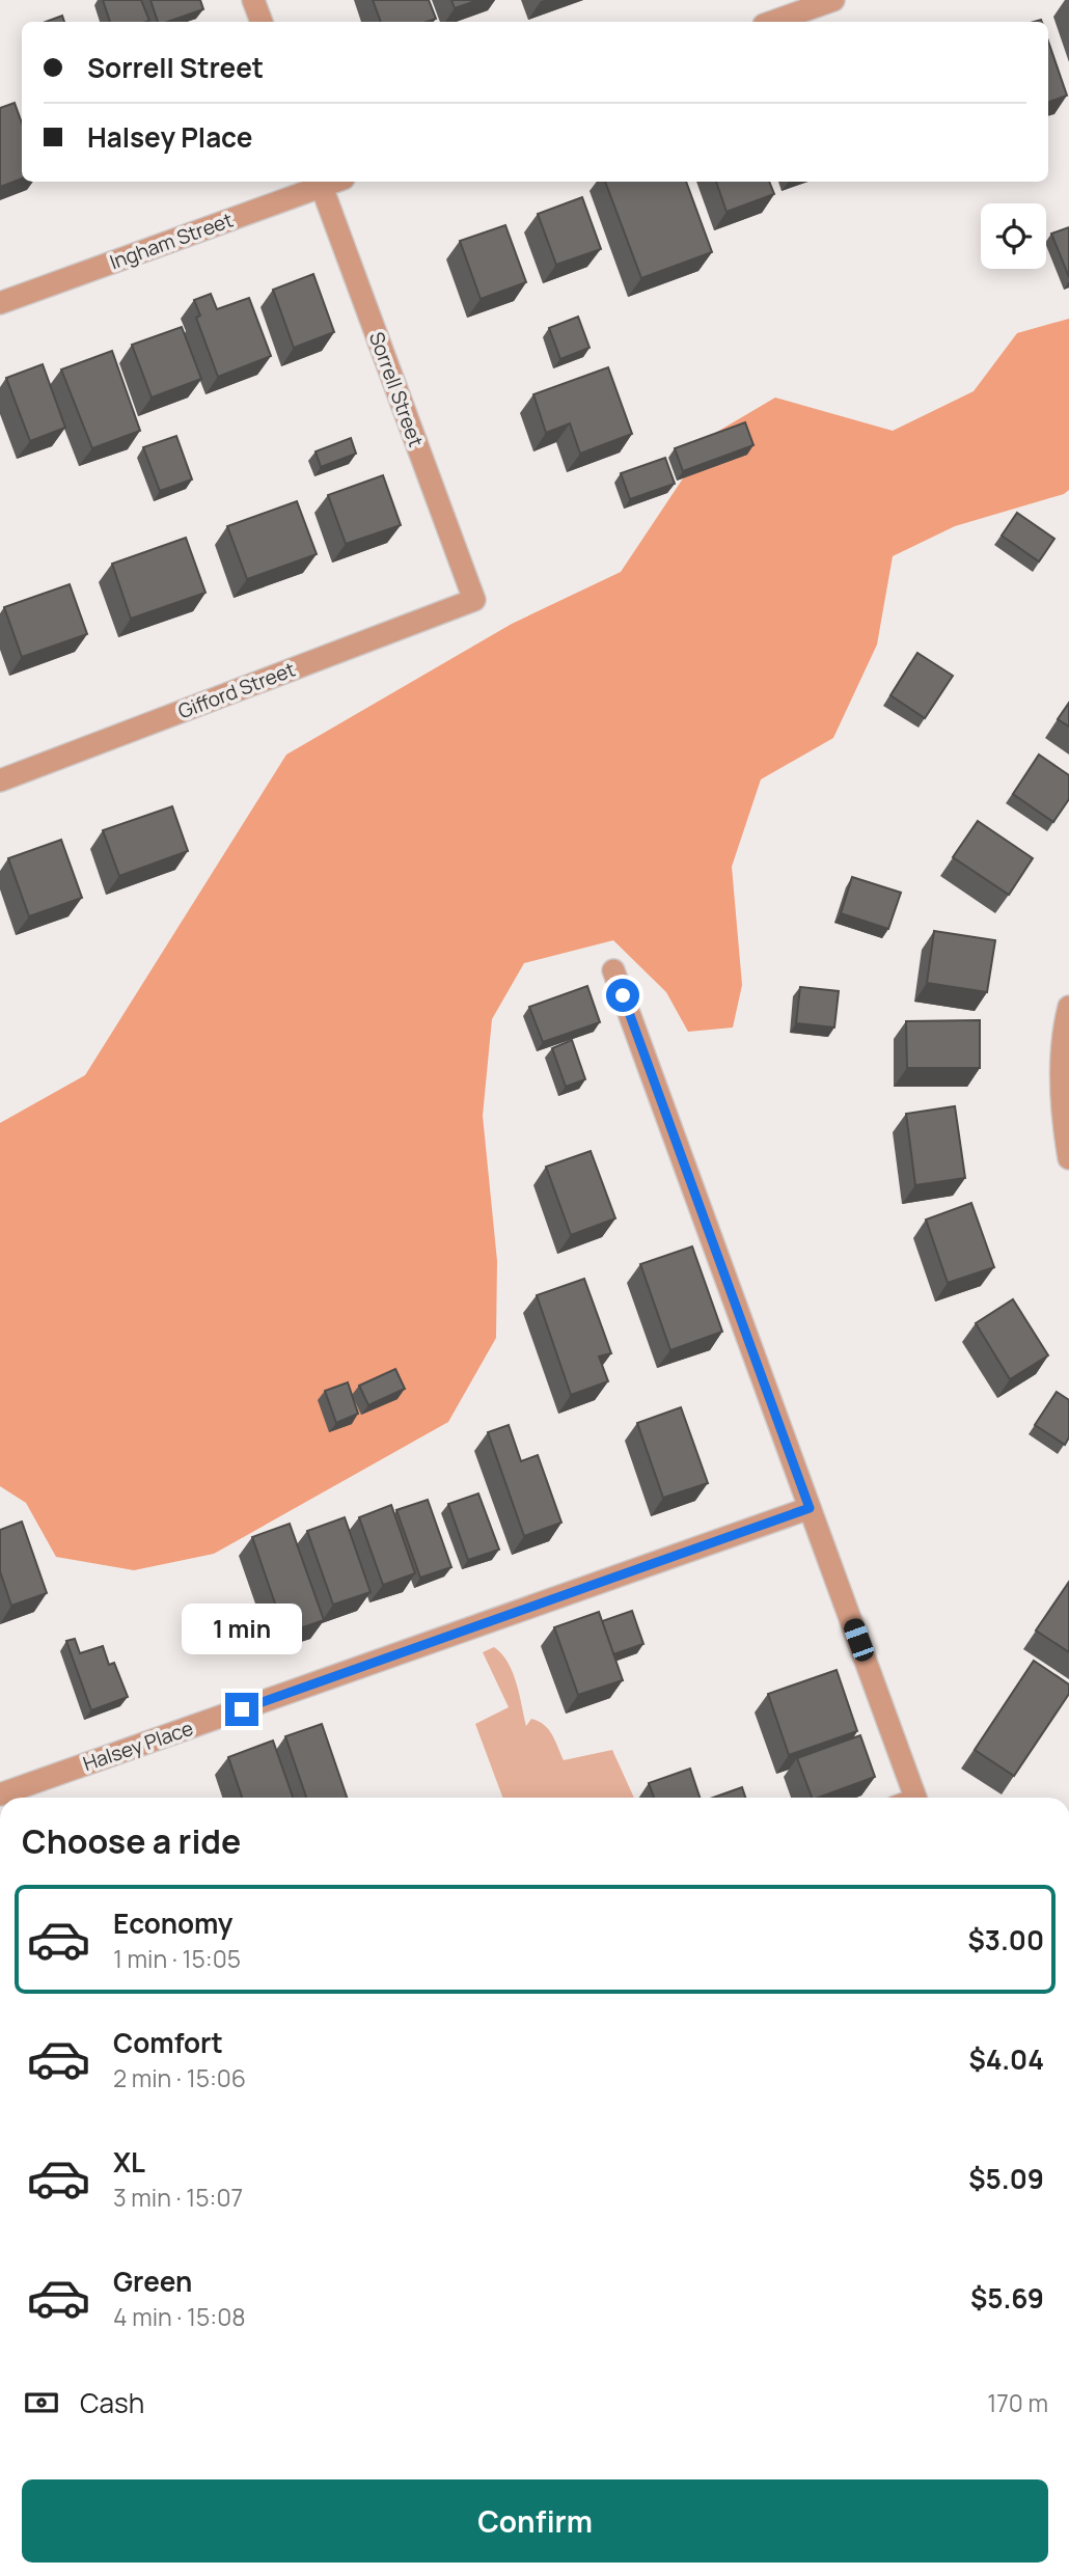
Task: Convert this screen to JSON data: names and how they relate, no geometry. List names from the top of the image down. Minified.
{"streets":{"street":["Ingham Street","Sorrell Street","Gifford Street","Halsey Place"]},"crossings":[["Ingham Street","Sorrell Street"],["Sorrell Street","Gifford Street"]],"page":{"banner":["Sorrell Street","Halsey Place"],"bubble":"1 min","heading":"Choose a ride","list":[{"name":"Economy","note":"1 min · 15:05","value":"$3.00"},{"name":"Comfort","note":"2 min · 15:06","value":"$4.04"},{"name":"XL","note":"3 min · 15:07","value":"$5.09"},{"name":"Green","note":"4 min · 15:08","value":"$5.69"}],"pay":["Cash","170 m"],"buttons":"Confirm"}}
